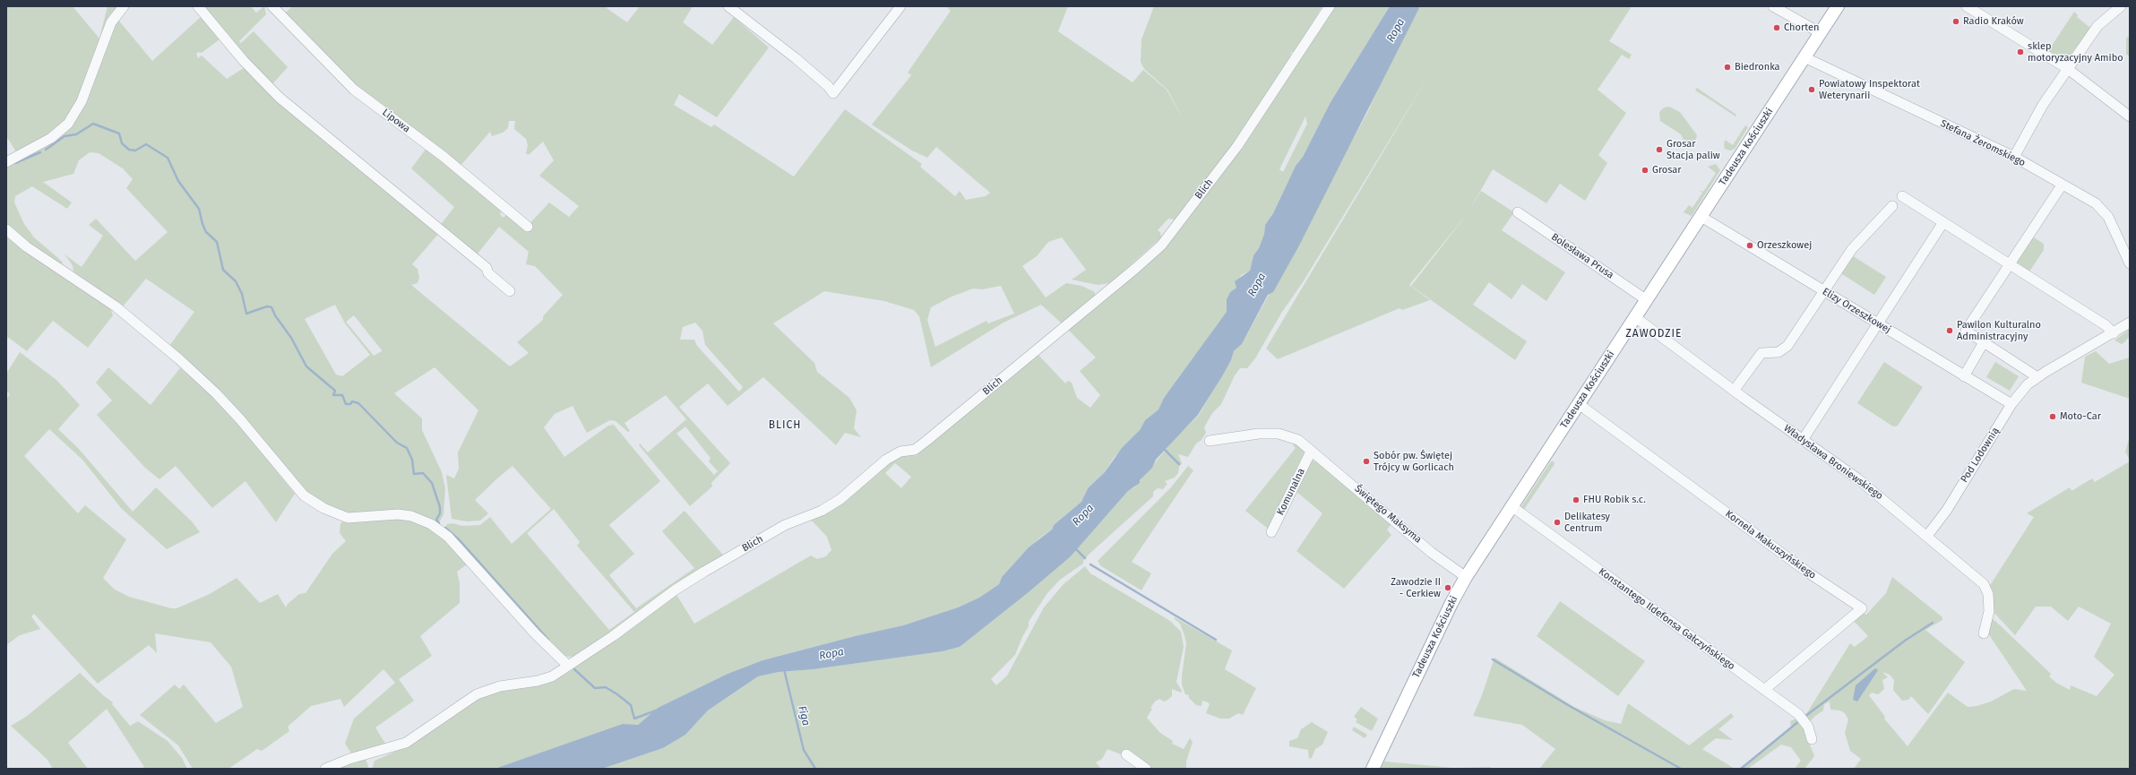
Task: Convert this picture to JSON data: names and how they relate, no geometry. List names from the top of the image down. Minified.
{"streets":{"main road":["Tadeusza Kościuszki"],"street":["Lipowa","Stefana Żeromskiego","Blich","Bolesława Prusa","Elizy Orzeszkowej","Pod Lodownią","Władysława Broniewskiego","Komunalna","Świętego Maksyma","Kornela Makuszyńskiego","Konstantego Ildefonsa Gałczyńskiego"]},"crossings":[["Stefana Żeromskiego","Tadeusza Kościuszki"],["Tadeusza Kościuszki","Bolesława Prusa"],["Tadeusza Kościuszki","Elizy Orzeszkowej"],["Tadeusza Kościuszki","Władysława Broniewskiego"],["Tadeusza Kościuszki","Świętego Maksyma"],["Tadeusza Kościuszki","Kornela Makuszyńskiego"],["Tadeusza Kościuszki","Konstantego Ildefonsa Gałczyńskiego"],["Elizy Orzeszkowej","Pod Lodownią"],["Pod Lodownią","Władysława Broniewskiego"],["Komunalna","Świętego Maksyma"],["Kornela Makuszyńskiego","Konstantego Ildefonsa Gałczyńskiego"]],"districts":["ZAWODZIE","BLICH"],"water":["Ropa","Figa"],"places":["Radio Kraków","Chorten","sklep motoryzacyjny Amibo","Biedronka","Powiatowy Inspektorat Weterynarii","Grosar Stacja paliw","Grosar","Orzeszkowej","Pawilon Kulturalno Administracyjny","Moto-Car","Sobór pw. Świętej Trójcy w Gorlicach","FHU Robik s.c.","Delikatesy Centrum","Zawodzie II - Cerkiew"]}
